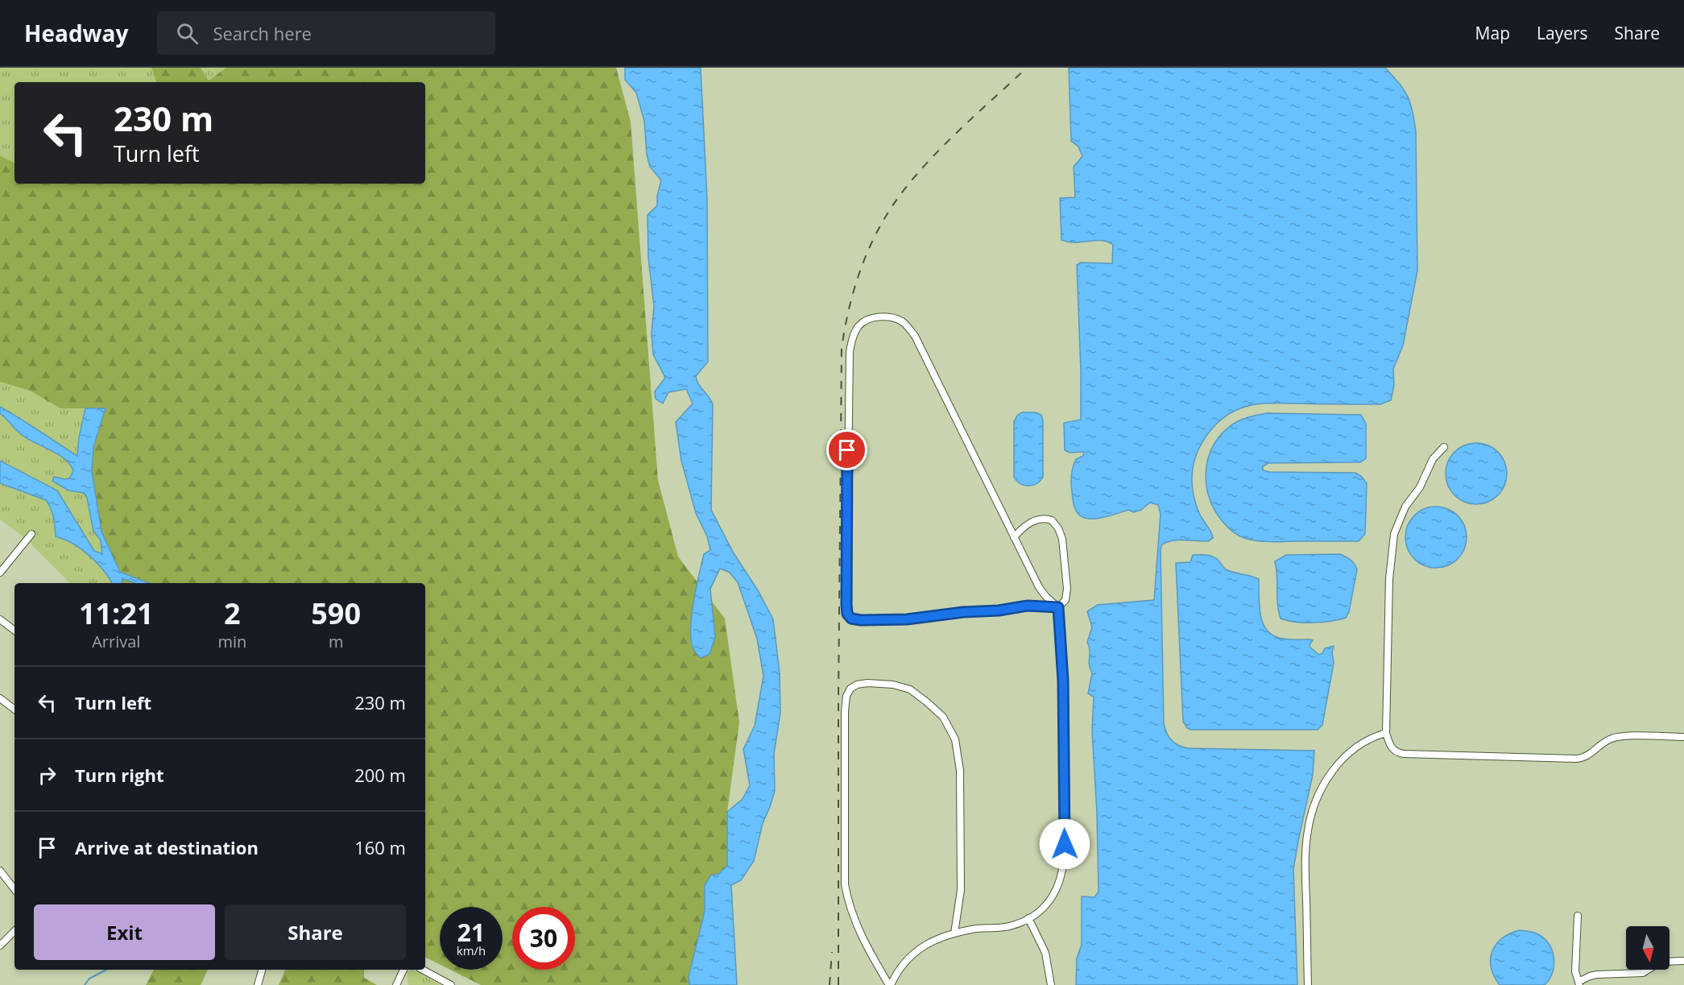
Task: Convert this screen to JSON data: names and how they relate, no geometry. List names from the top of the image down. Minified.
{"north":"bottom","page":{"header":"Headway","search":"Search here","nav":["Map","Layers","Share"],"turn":["230 m","Turn left"],"eta":["11:21","Arrival","2","min","590","m"],"list":[{"name":"Turn left","value":"230 m"},{"name":"Turn right","value":"200 m"},{"name":"Arrive at destination","value":"160 m"}],"buttons":["Exit","Share"],"speed":"21 km/h","limit":"30"}}
